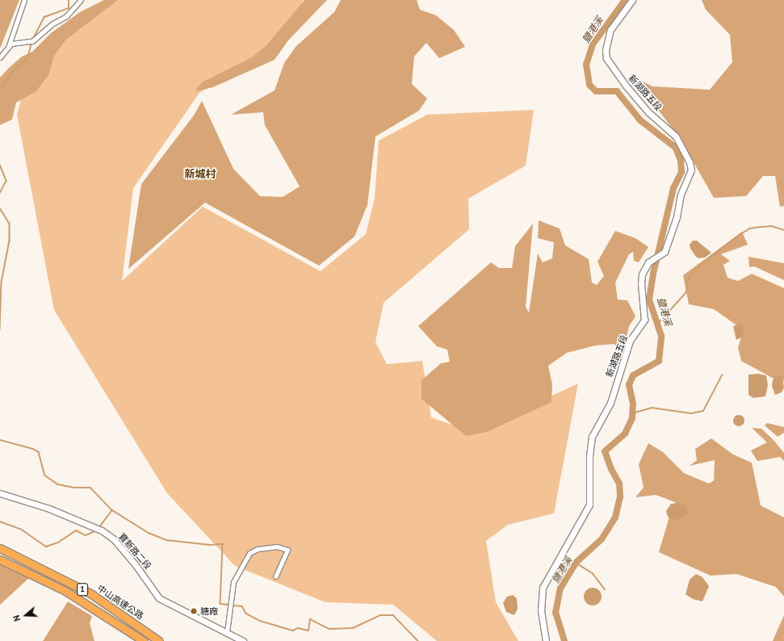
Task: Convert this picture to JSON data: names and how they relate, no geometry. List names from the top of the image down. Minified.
{"streets":{"highway":["1","中山高速公路"],"street":["新湖路五段","寶新路二段"]},"districts":["新城村"],"water":["鹽港溪"],"places":["糖廠"],"north":"left"}
